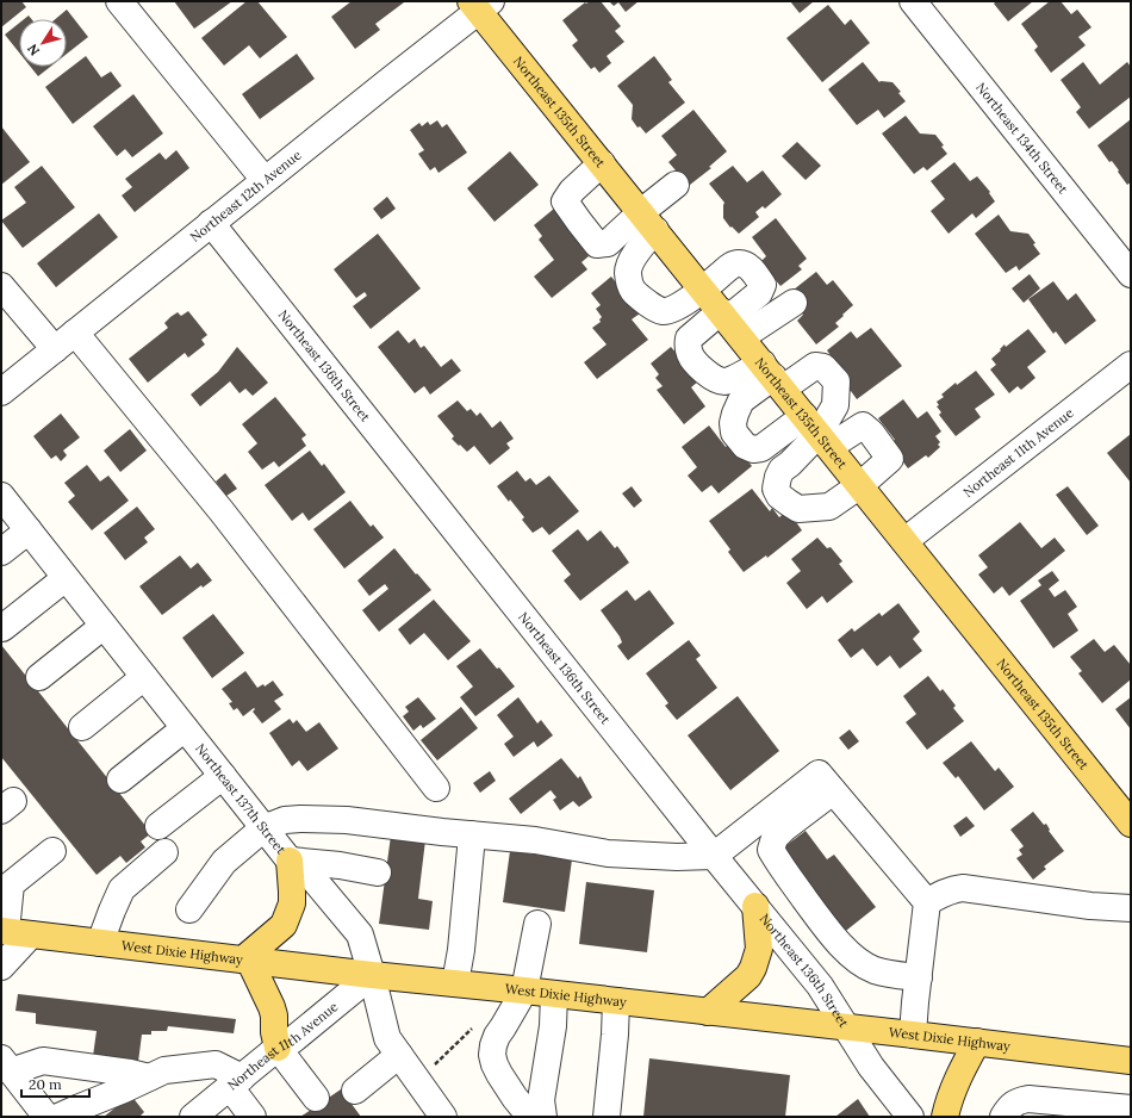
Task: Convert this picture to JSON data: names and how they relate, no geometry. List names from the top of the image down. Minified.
{"streets":{"main road":["Northeast 135th Street","West Dixie Highway"],"street":["Northeast 134th Street","Northeast 12th Avenue","Northeast 136th Street","Northeast 11th Avenue","Northeast 137th Street"]},"crossings":[["Northeast 135th Street","Northeast 12th Avenue"],["Northeast 135th Street","Northeast 11th Avenue"],["Northeast 12th Avenue","Northeast 136th Street"],["Northeast 136th Street","West Dixie Highway"],["Northeast 11th Avenue","Northeast 137th Street"],["Northeast 11th Avenue","West Dixie Highway"],["Northeast 137th Street","West Dixie Highway"]],"scale_bar":"20 m","north":"bottom left"}
